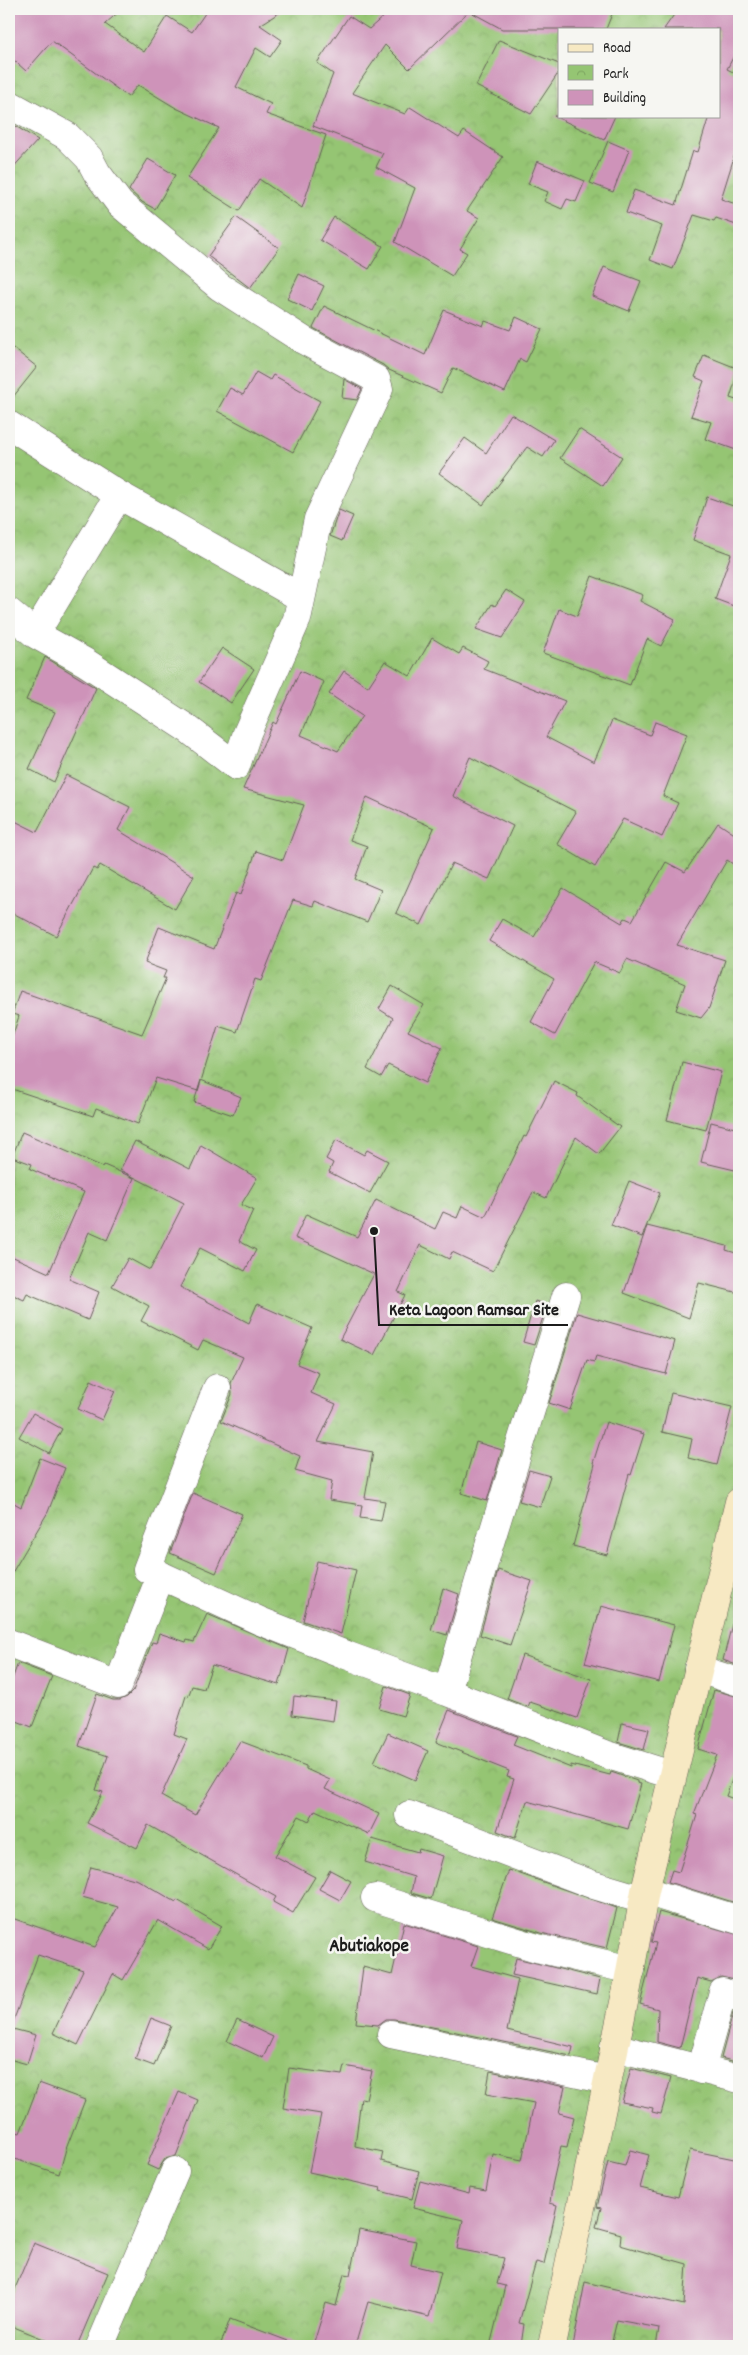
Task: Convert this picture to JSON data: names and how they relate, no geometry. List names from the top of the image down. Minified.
{"districts":["Abutiakope"],"places":["Keta Lagoon Ramsar Site"],"legend":["Road","Park","Building"]}
